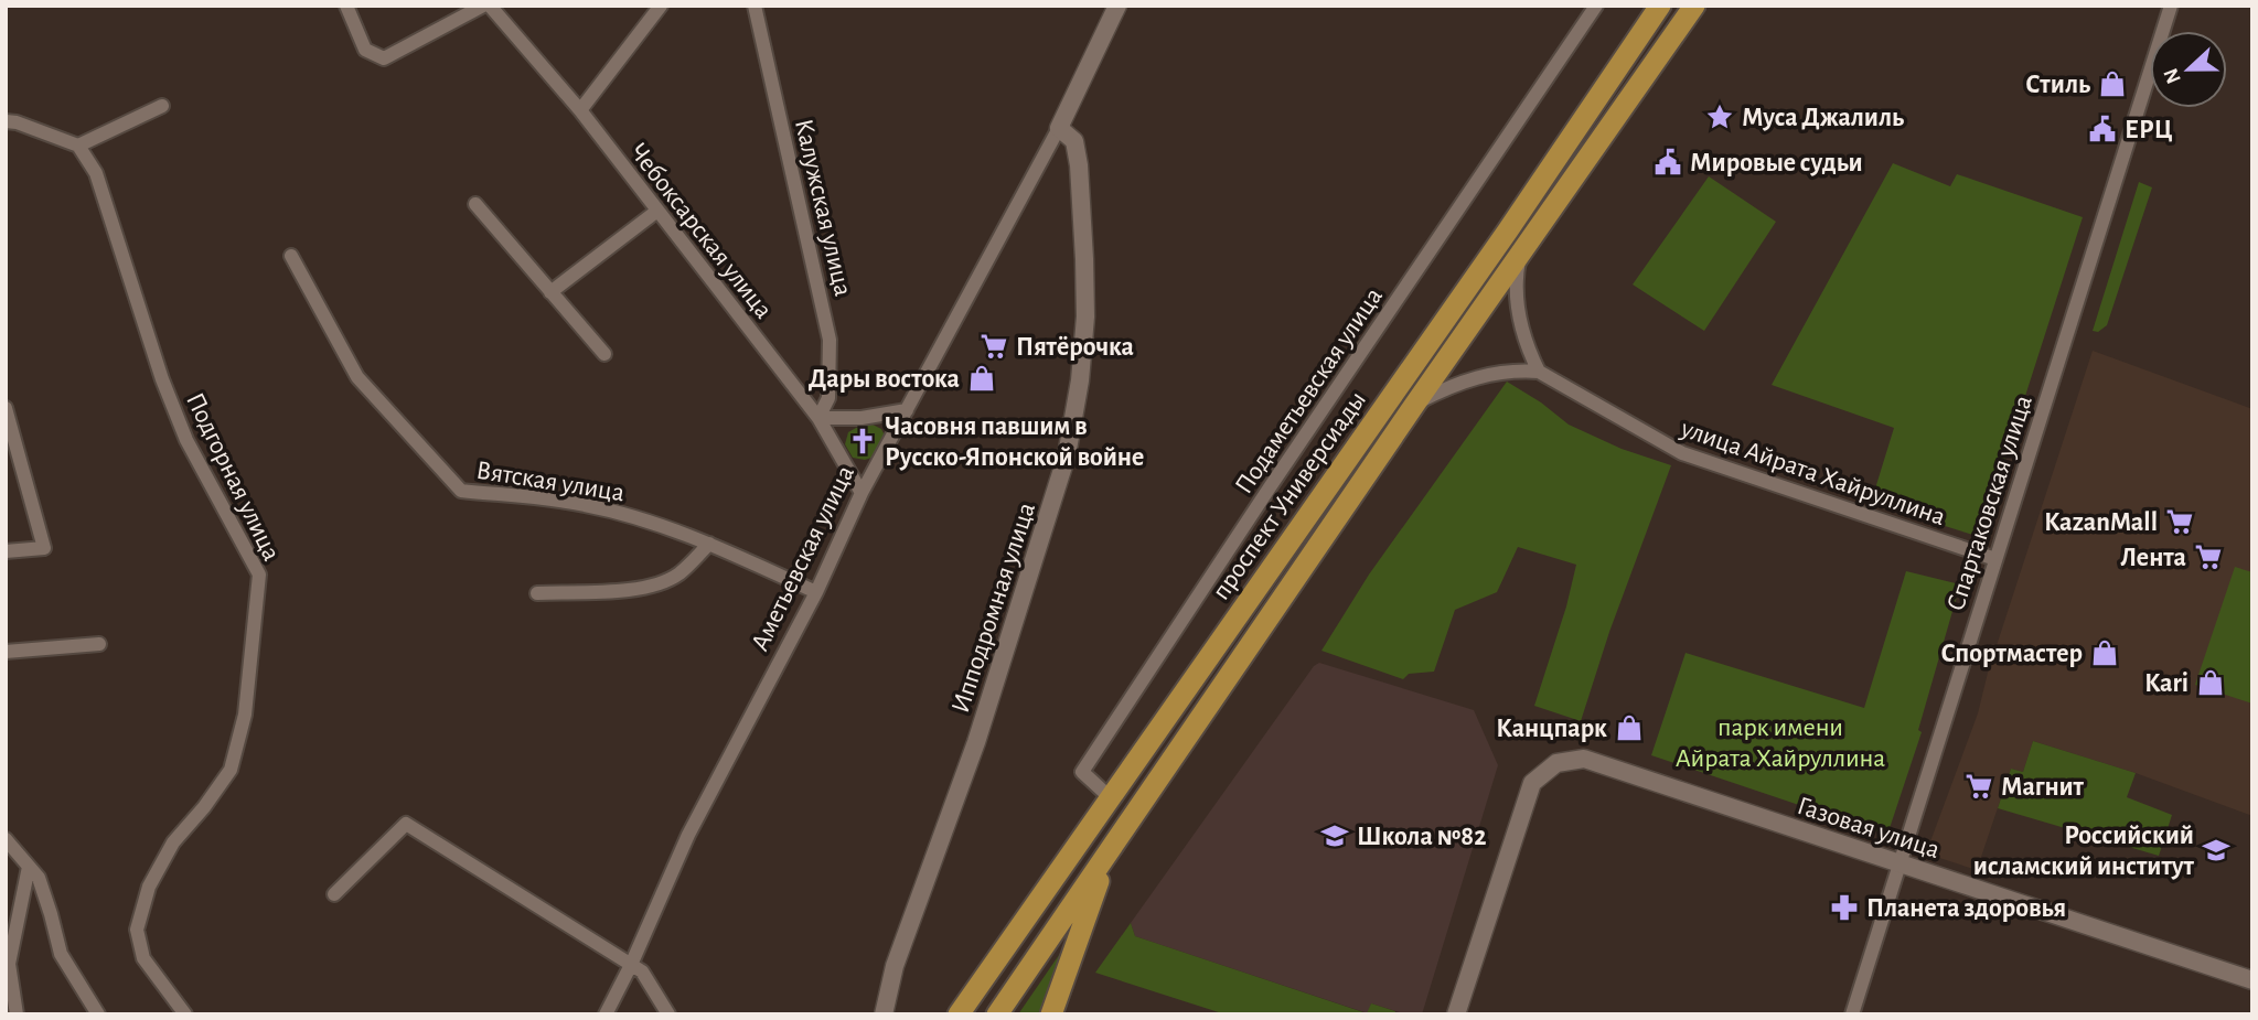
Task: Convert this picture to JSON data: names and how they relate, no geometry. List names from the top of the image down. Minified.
{"streets":{"main road":["проспект Универсиады"],"street":["Калужская улица","Чебоксарская улица","Подаметьевская улица","улица Айрата Хайруллина","Подгорная улица","Вятская улица","Спартаковская улица","Аметьевская улица","Ипподромная улица","Газовая улица"]},"crossings":[["Калужская улица","Чебоксарская улица"],["Чебоксарская улица","Аметьевская улица"],["Подаметьевская улица","проспект Универсиады"],["улица Айрата Хайруллина","Спартаковская улица"],["Вятская улица","Аметьевская улица"],["Спартаковская улица","Газовая улица"],["Аметьевская улица","Ипподромная улица"]],"parks":["парк имени Айрата Хайруллина"],"places":{"shop":["Стиль","Дары востока","Спортмастер","Kari","Канцпарк"],"place":["Муса Джалиль"],"public building":["ЕРЦ","Мировые судьи"],"supermarket":["Пятёрочка","KazanMall","Лента","Магнит"],"church":["Часовня павшим в Русско-Японской войне"],"school or university":["Школа №82","Российский исламский институт"],"pharmacy":["Планета здоровья"]},"north":"left"}
